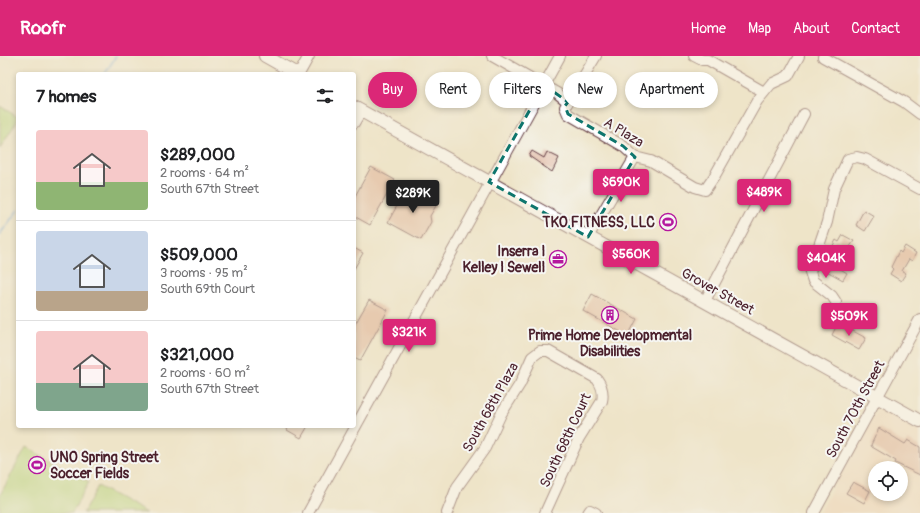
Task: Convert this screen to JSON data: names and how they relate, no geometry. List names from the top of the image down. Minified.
{"streets":{"main road":["Grover Street"],"street":["A Plaza","South 68th Plaza","South 70th Street","South 68th Court"]},"crossings":[["Grover Street","South 70th Street"],["South 68th Plaza","South 68th Court"]],"places":{"sports":["TKO FITNESS, LLC","UNO Spring Street Soccer Fields"],"office":["Inserra l Kelley l Sewell"],"building":["Prime Home Developmental Disabilities"]},"page":{"header":"Roofr","nav":["Home","Map","About","Contact"],"chip":["Buy","Rent","Filters","New","Apartment"],"heading":"7 homes","list":[{"name":"$289,000","note":"2 rooms · 64 m² · South 67th Street"},{"name":"$509,000","note":"3 rooms · 95 m² · South 69th Court"},{"name":"$321,000","note":"2 rooms · 60 m² · South 67th Street"}],"price":["$690K","$489K","$289K","$560K","$404K","$509K","$321K"]}}
